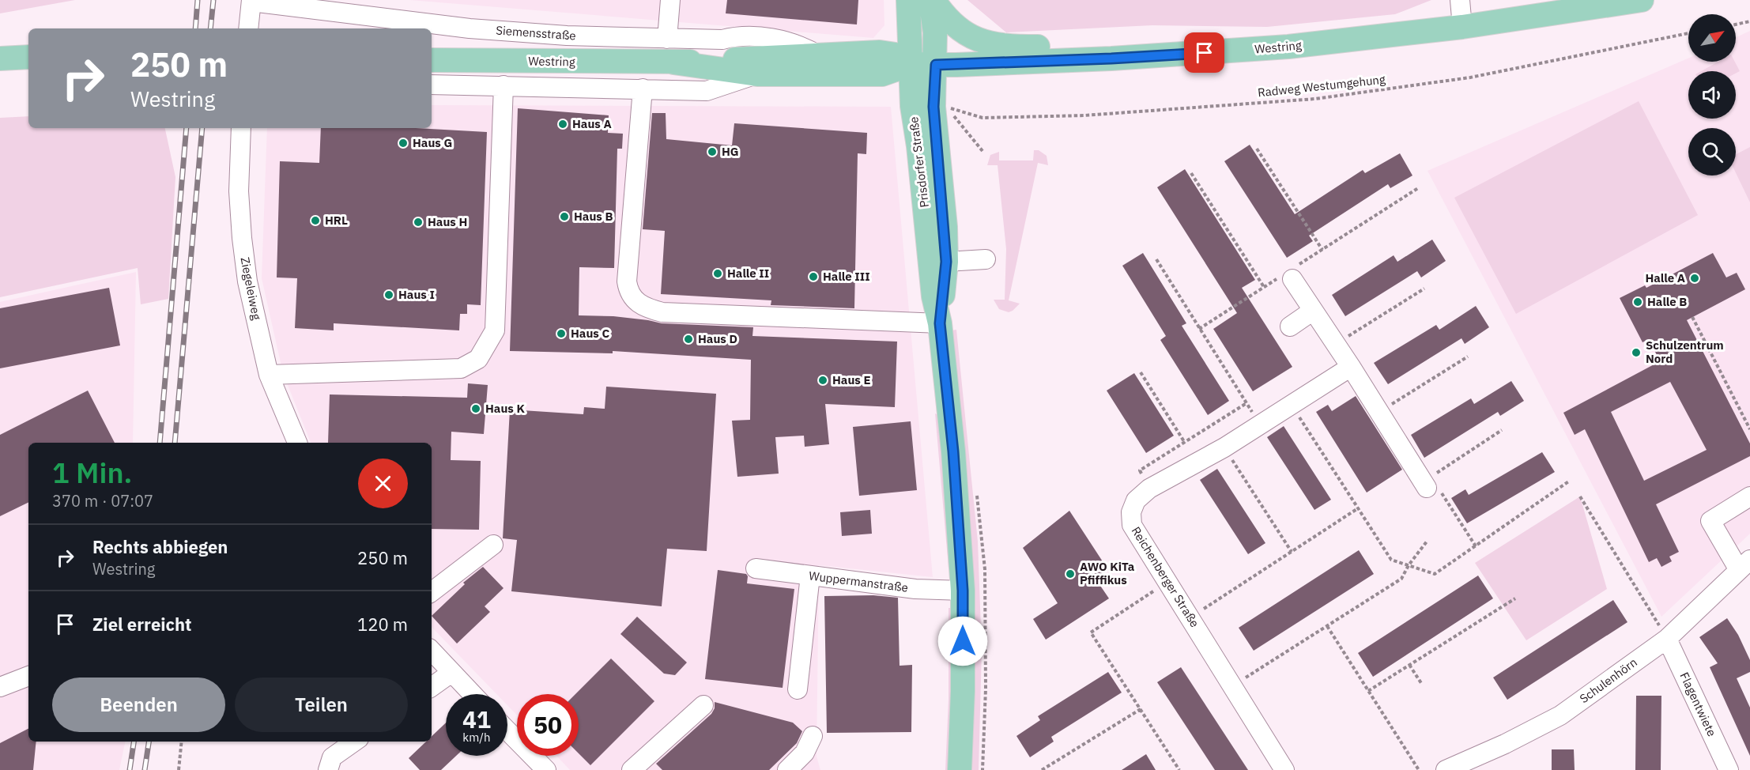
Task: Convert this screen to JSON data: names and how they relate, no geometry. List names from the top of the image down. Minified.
{"streets":{"main road":["Westring","Prisdorfer Straße"],"street":["Siemensstraße","Ziegeleiweg","Reichenberger Straße","Wuppermanstraße","Schulenhörn","Flagentwiete"],"path":["Radweg Westumgehung"]},"crossings":[["Siemensstraße","Westring"],["Westring","Prisdorfer Straße"],["Prisdorfer Straße","Wuppermanstraße"],["Schulenhörn","Flagentwiete"]],"places":["Haus A","Haus G","HG","Haus B","HRL","Haus H","Halle II","Halle III","Halle A","Haus I","Halle B","Haus C","Haus D","Schulzentrum Nord","Haus E","Haus K","AWO KiTa Pfiffikus"],"north":"top right","page":{"turn":["250 m","Westring"],"heading":["1 Min.","370 m · 07:07"],"list":[{"name":"Rechts abbiegen","note":"Westring","value":"250 m"},{"name":"Ziel erreicht","value":"120 m"}],"buttons":["Beenden","Teilen"],"speed":"41 km/h","limit":"50"}}
